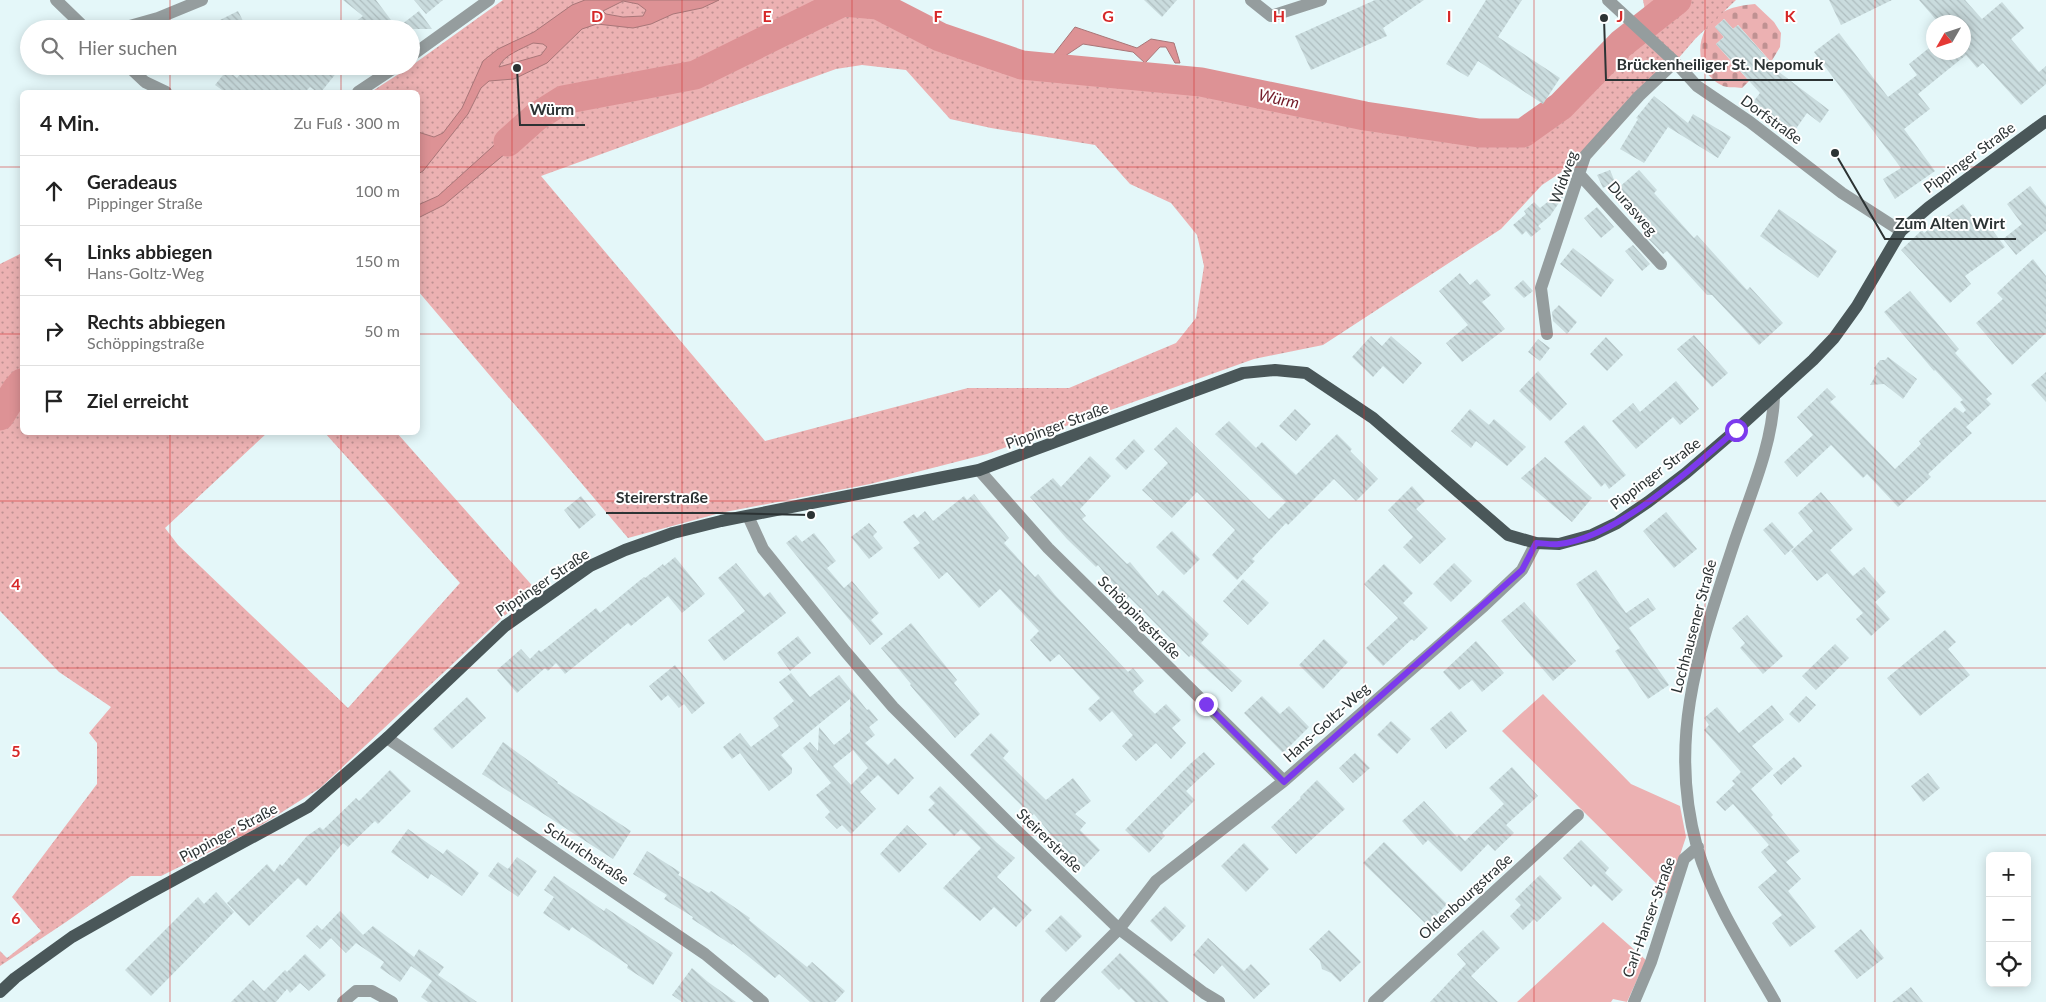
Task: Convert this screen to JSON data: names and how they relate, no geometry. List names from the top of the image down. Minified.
{"streets":{"main road":["Pippinger Straße"],"street":["Dorfstraße","Widweg","Durasweg","Schöppingstraße","Lochhausener Straße","Hans-Goltz-Weg","Steirerstraße","Schurichstraße","Oldenbourgstraße","Carl-Hanser-Straße"]},"crossings":[["Dorfstraße","Pippinger Straße"],["Dorfstraße","Widweg"],["Pippinger Straße","Schöppingstraße"],["Pippinger Straße","Lochhausener Straße"],["Pippinger Straße","Hans-Goltz-Weg"],["Pippinger Straße","Steirerstraße"],["Pippinger Straße","Schurichstraße"],["Widweg","Durasweg"],["Schöppingstraße","Hans-Goltz-Weg"],["Lochhausener Straße","Carl-Hanser-Straße"],["Hans-Goltz-Weg","Steirerstraße"]],"water":["Würm"],"places":["Brückenheiliger St. Nepomuk","Würm","Zum Alten Wirt","Steirerstraße"],"north":"bottom left","page":{"search":"Hier suchen","heading":["4 Min.","Zu Fuß · 300 m"],"list":[["Geradeaus","Pippinger Straße","100 m"],["Links abbiegen","Hans-Goltz-Weg","150 m"],["Rechts abbiegen","Schöppingstraße","50 m"],"Ziel erreicht"],"map_buttons":["+","−"]},"grid":{"columns":["D","E","F","G","H","I","J","K"],"rows":["4","5","6"]}}
